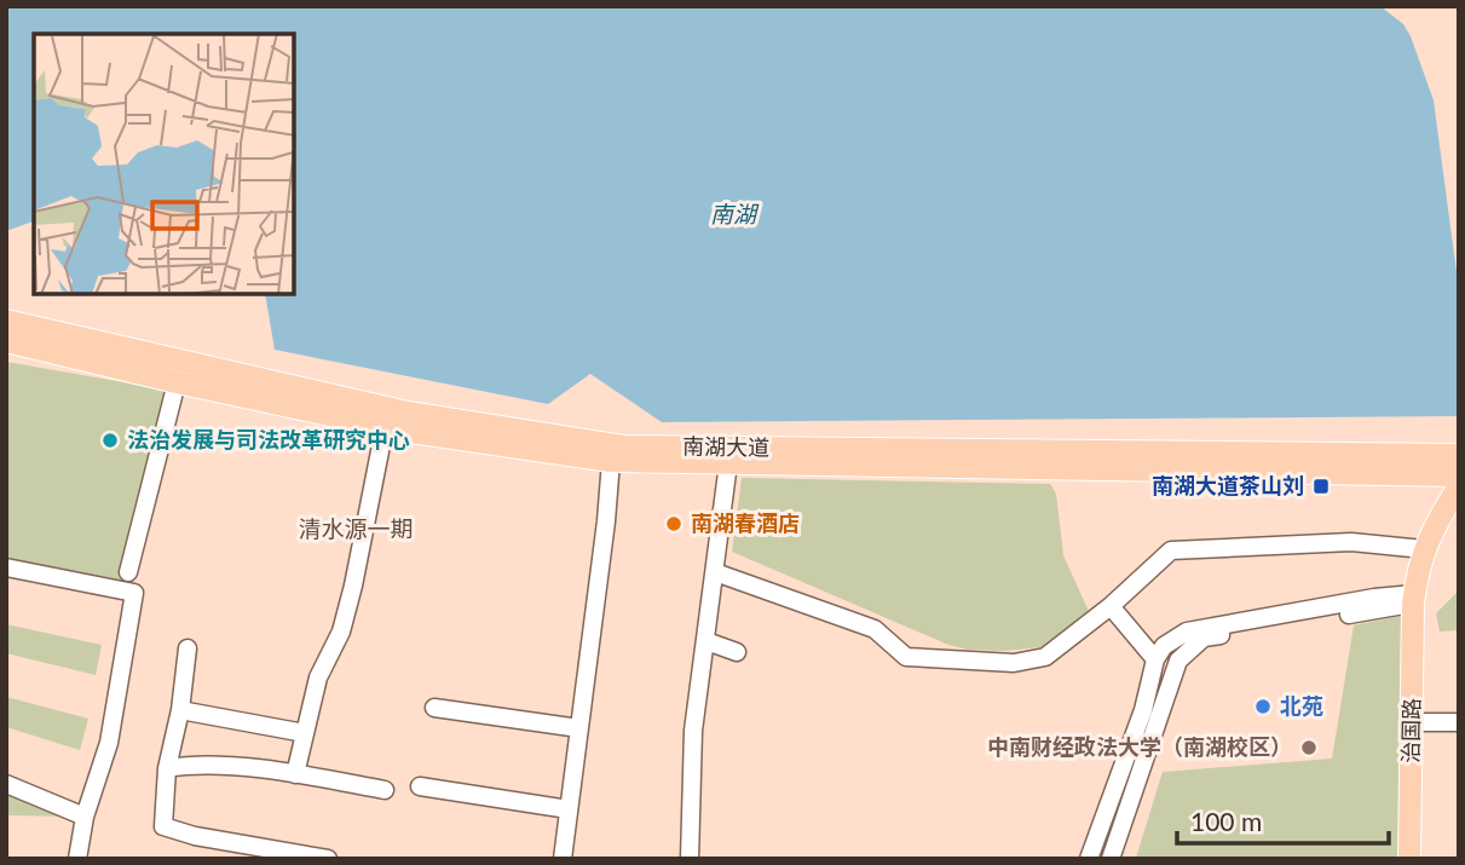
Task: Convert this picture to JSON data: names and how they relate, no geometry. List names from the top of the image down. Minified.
{"streets":{"main road":["南湖大道","治国路"]},"districts":["清水源一期"],"water":["南湖"],"places":{"other":["法治发展与司法改革研究中心","南湖春酒店","北苑","中南财经政法大学（南湖校区）"],"transit":["南湖大道茶山刘"]},"scale_bar":"100 m"}
